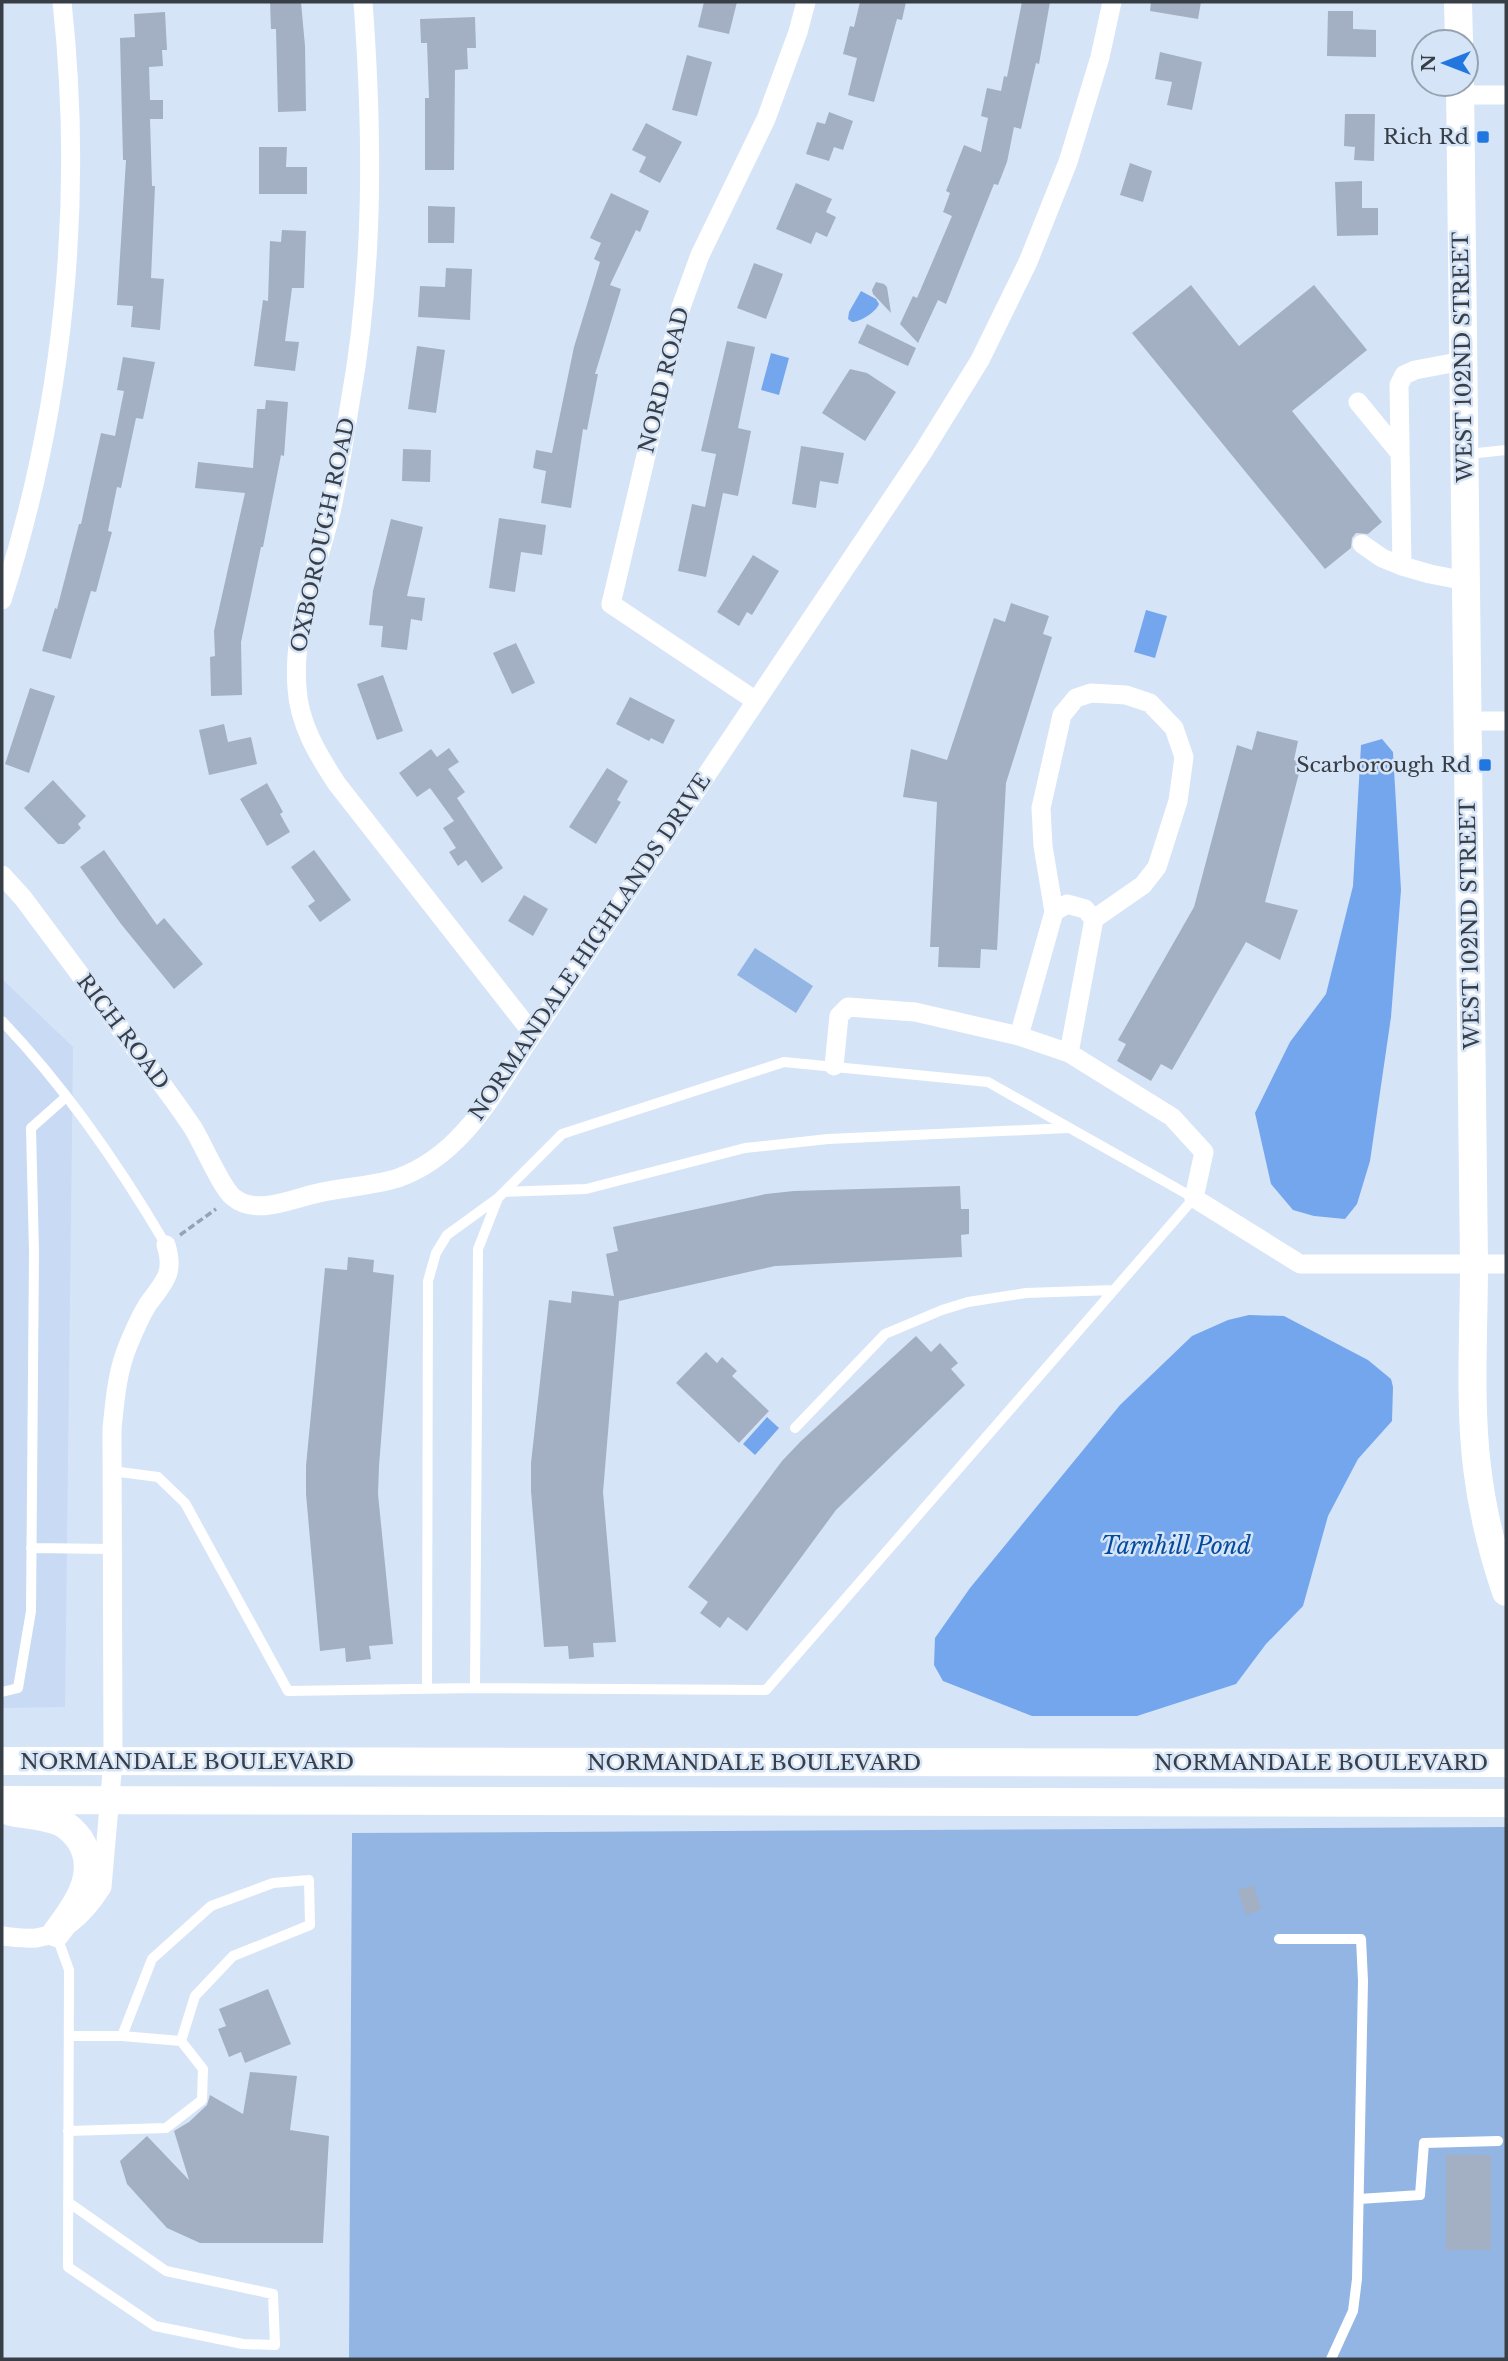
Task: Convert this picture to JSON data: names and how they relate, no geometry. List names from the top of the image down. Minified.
{"streets":{"main road":["WEST 102ND STREET","NORMANDALE BOULEVARD"],"street":["NORD ROAD","OXBOROUGH ROAD","NORMANDALE HIGHLANDS DRIVE","RICH ROAD"]},"crossings":[["NORD ROAD","NORMANDALE HIGHLANDS DRIVE"],["OXBOROUGH ROAD","NORMANDALE HIGHLANDS DRIVE"],["NORMANDALE HIGHLANDS DRIVE","RICH ROAD"]],"water":["Tarnhill Pond"],"places":{"transit":["Rich Rd","Scarborough Rd"]},"north":"left"}
